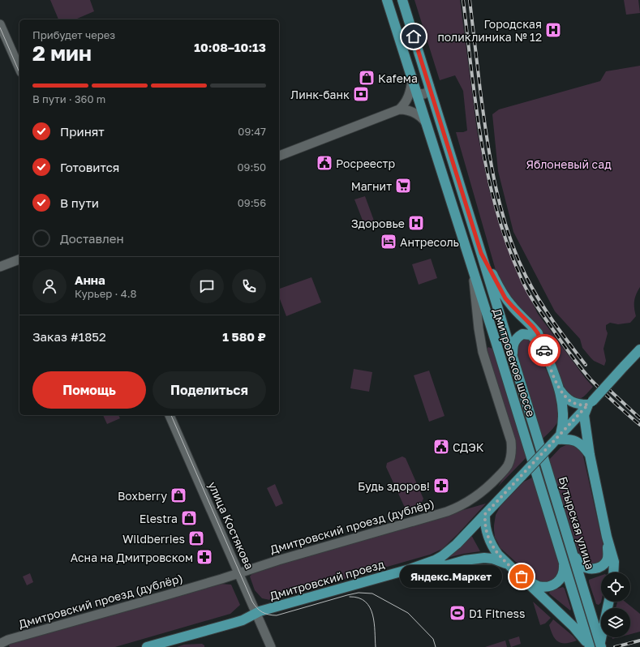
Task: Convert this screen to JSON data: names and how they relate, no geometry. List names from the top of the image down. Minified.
{"streets":{"main road":["Дмитровское шоссе","Бутырская улица","Дмитровский проезд"],"street":["улица Костякова","Дмитровский проезд (дублёр)"]},"crossings":[["Дмитровское шоссе","Бутырская улица"],["Дмитровское шоссе","Дмитровский проезд (дублёр)"],["улица Костякова","Дмитровский проезд (дублёр)"],["улица Костякова","Дмитровский проезд"]],"parks":["Яблоневый сад"],"places":{"hospital":["Городская поликлиника № 12","Здоровье"],"shop":["Каfема","Boxberry","Elestra","Wildberries"],"bank":["Линк-банк"],"public building":["Росреестр","СДЭК"],"supermarket":["Магнит"],"hotel":["Антресоль"],"pharmacy":["Будь здоров!","Асна на Дмитровском"],"other":["Яндекс.Маркет"],"sports":["D1 Fitness"]},"page":{"heading":["2 мин","Прибудет через","10:08–10:13"],"panel":["Анна","Курьер · 4.8","Заказ #1852","1 580 ₽"],"bar":"В пути · 360 m","list":[["Принят","09:47"],["Готовится","09:50"],["В пути","09:56"],"Доставлен"],"buttons":["Помощь","Поделиться"],"bubble":"Яндекс.Маркет"}}
